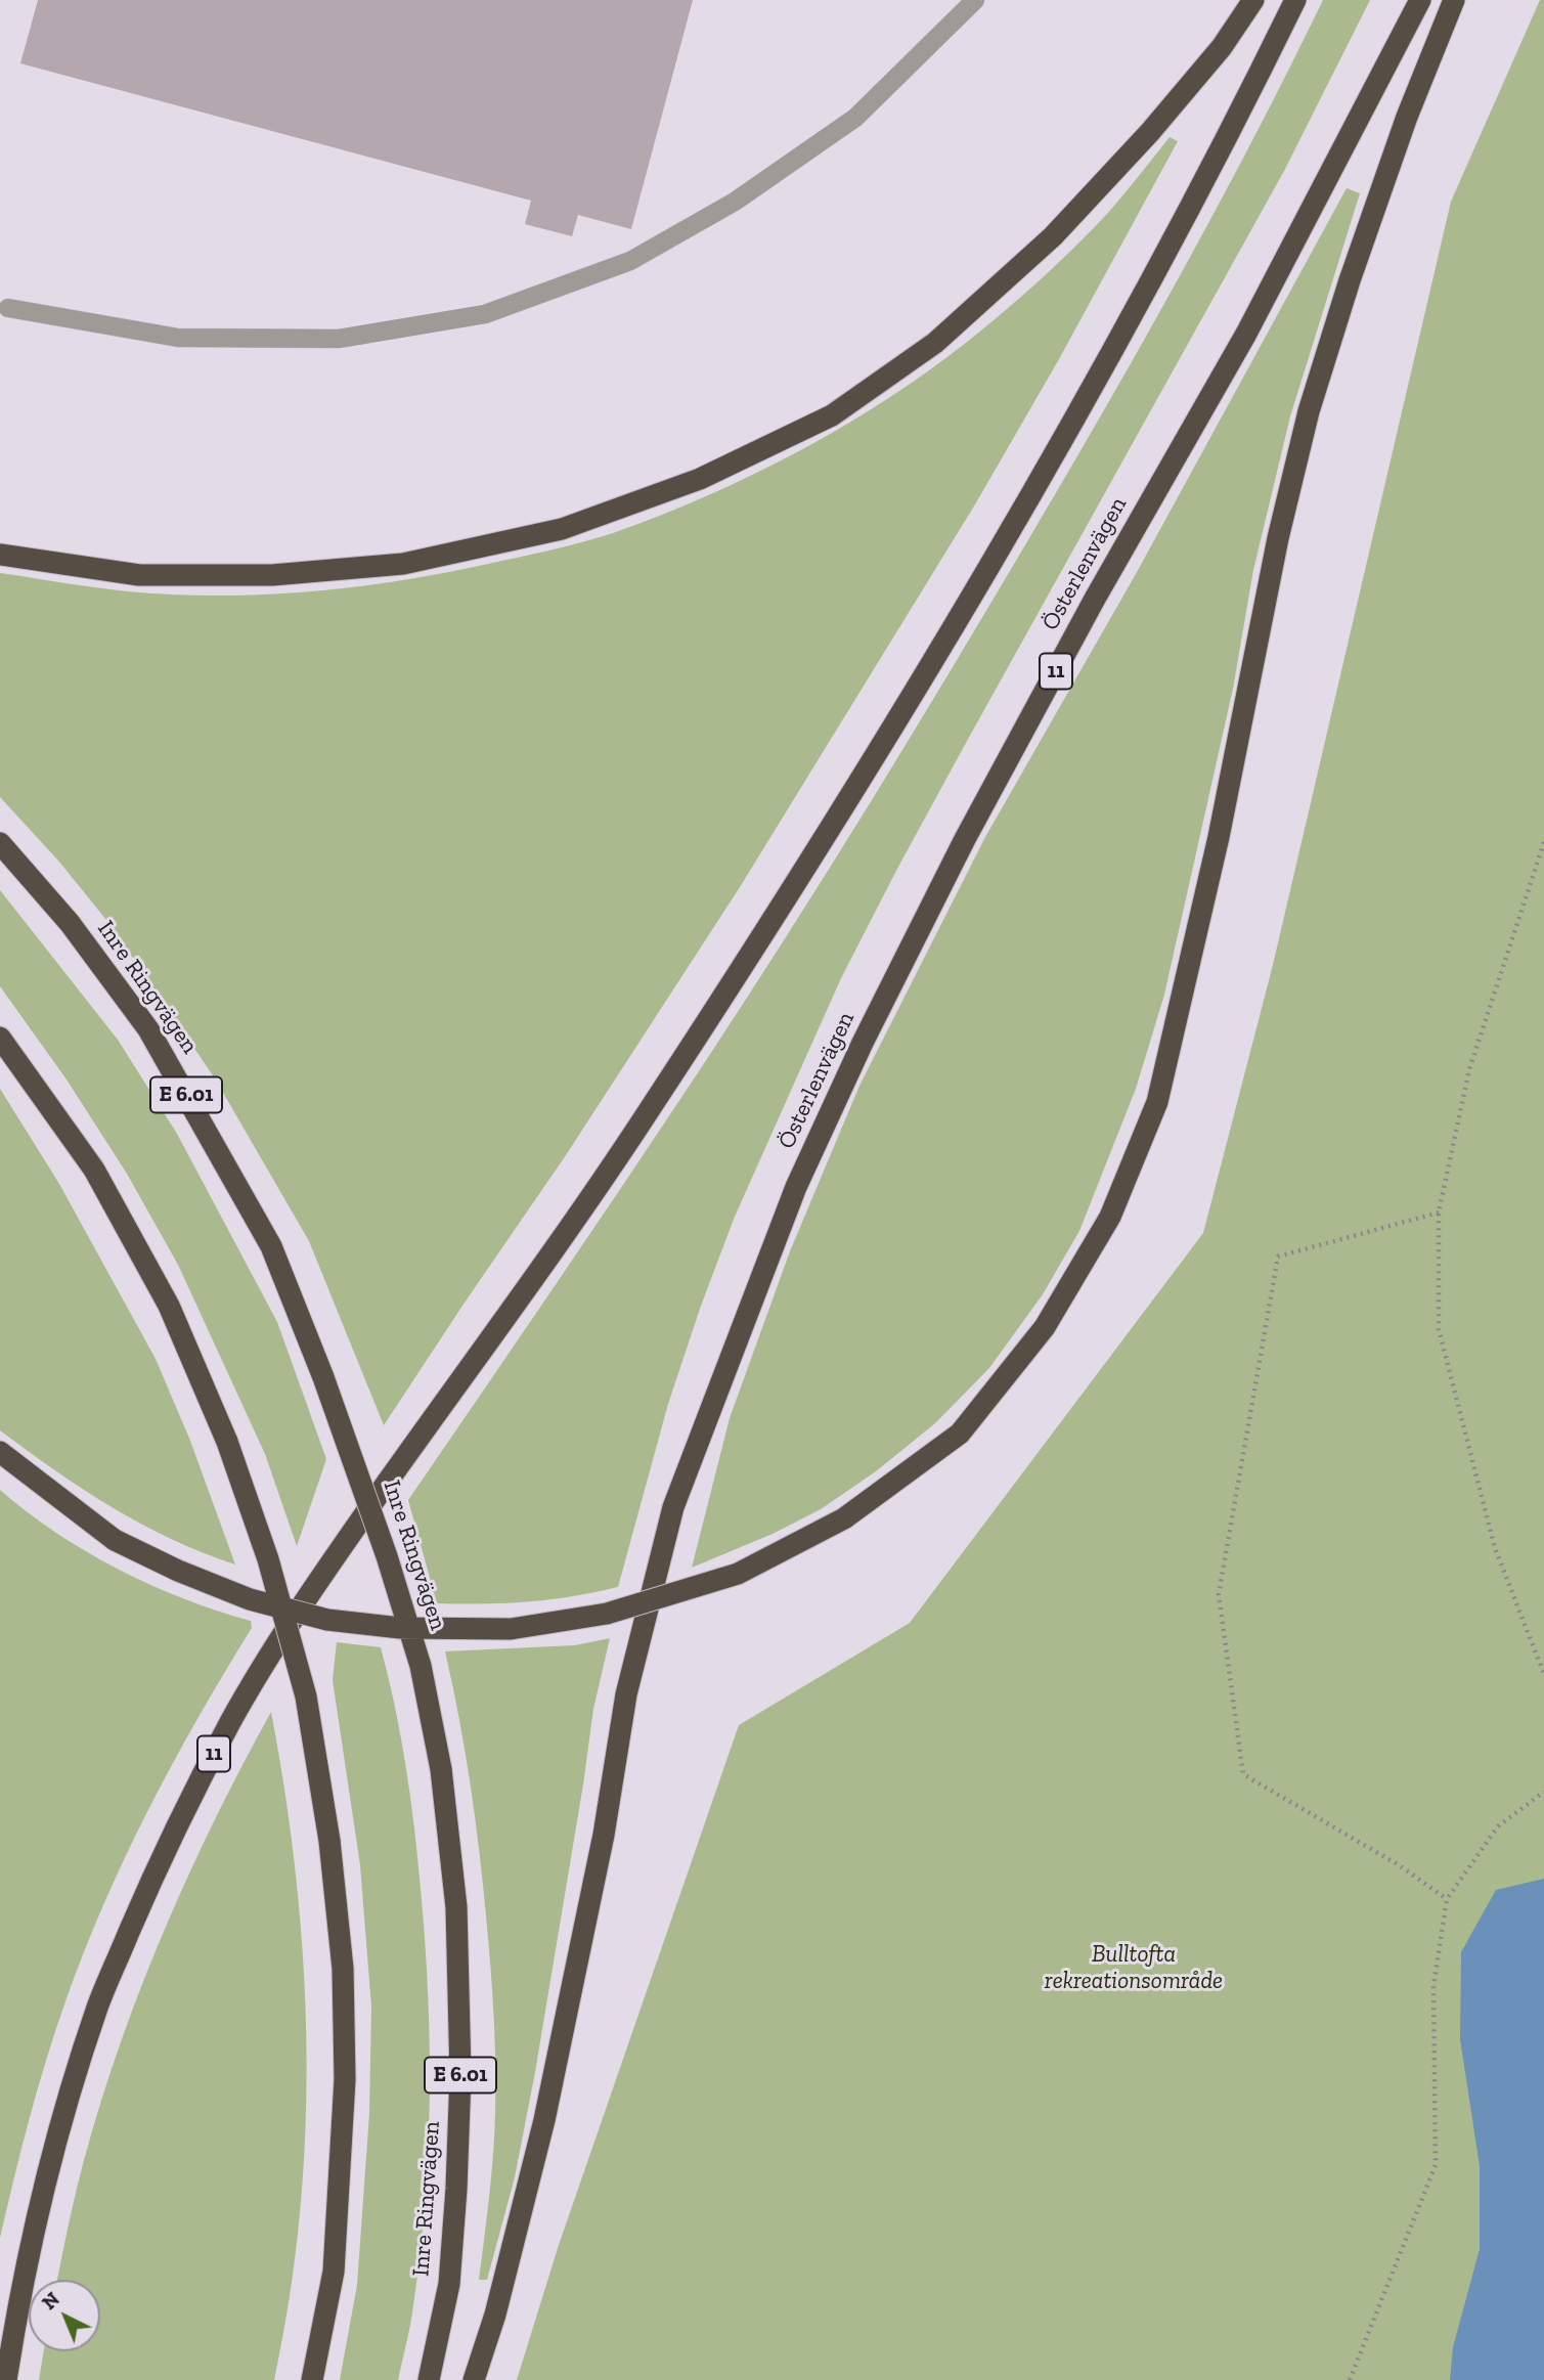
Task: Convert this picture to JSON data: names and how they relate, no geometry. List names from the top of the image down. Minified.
{"streets":{"highway":["Österlenvägen","11","Inre Ringvägen","E 6.01"]},"parks":["Bulltofta rekreationsområde"],"north":"top left"}
